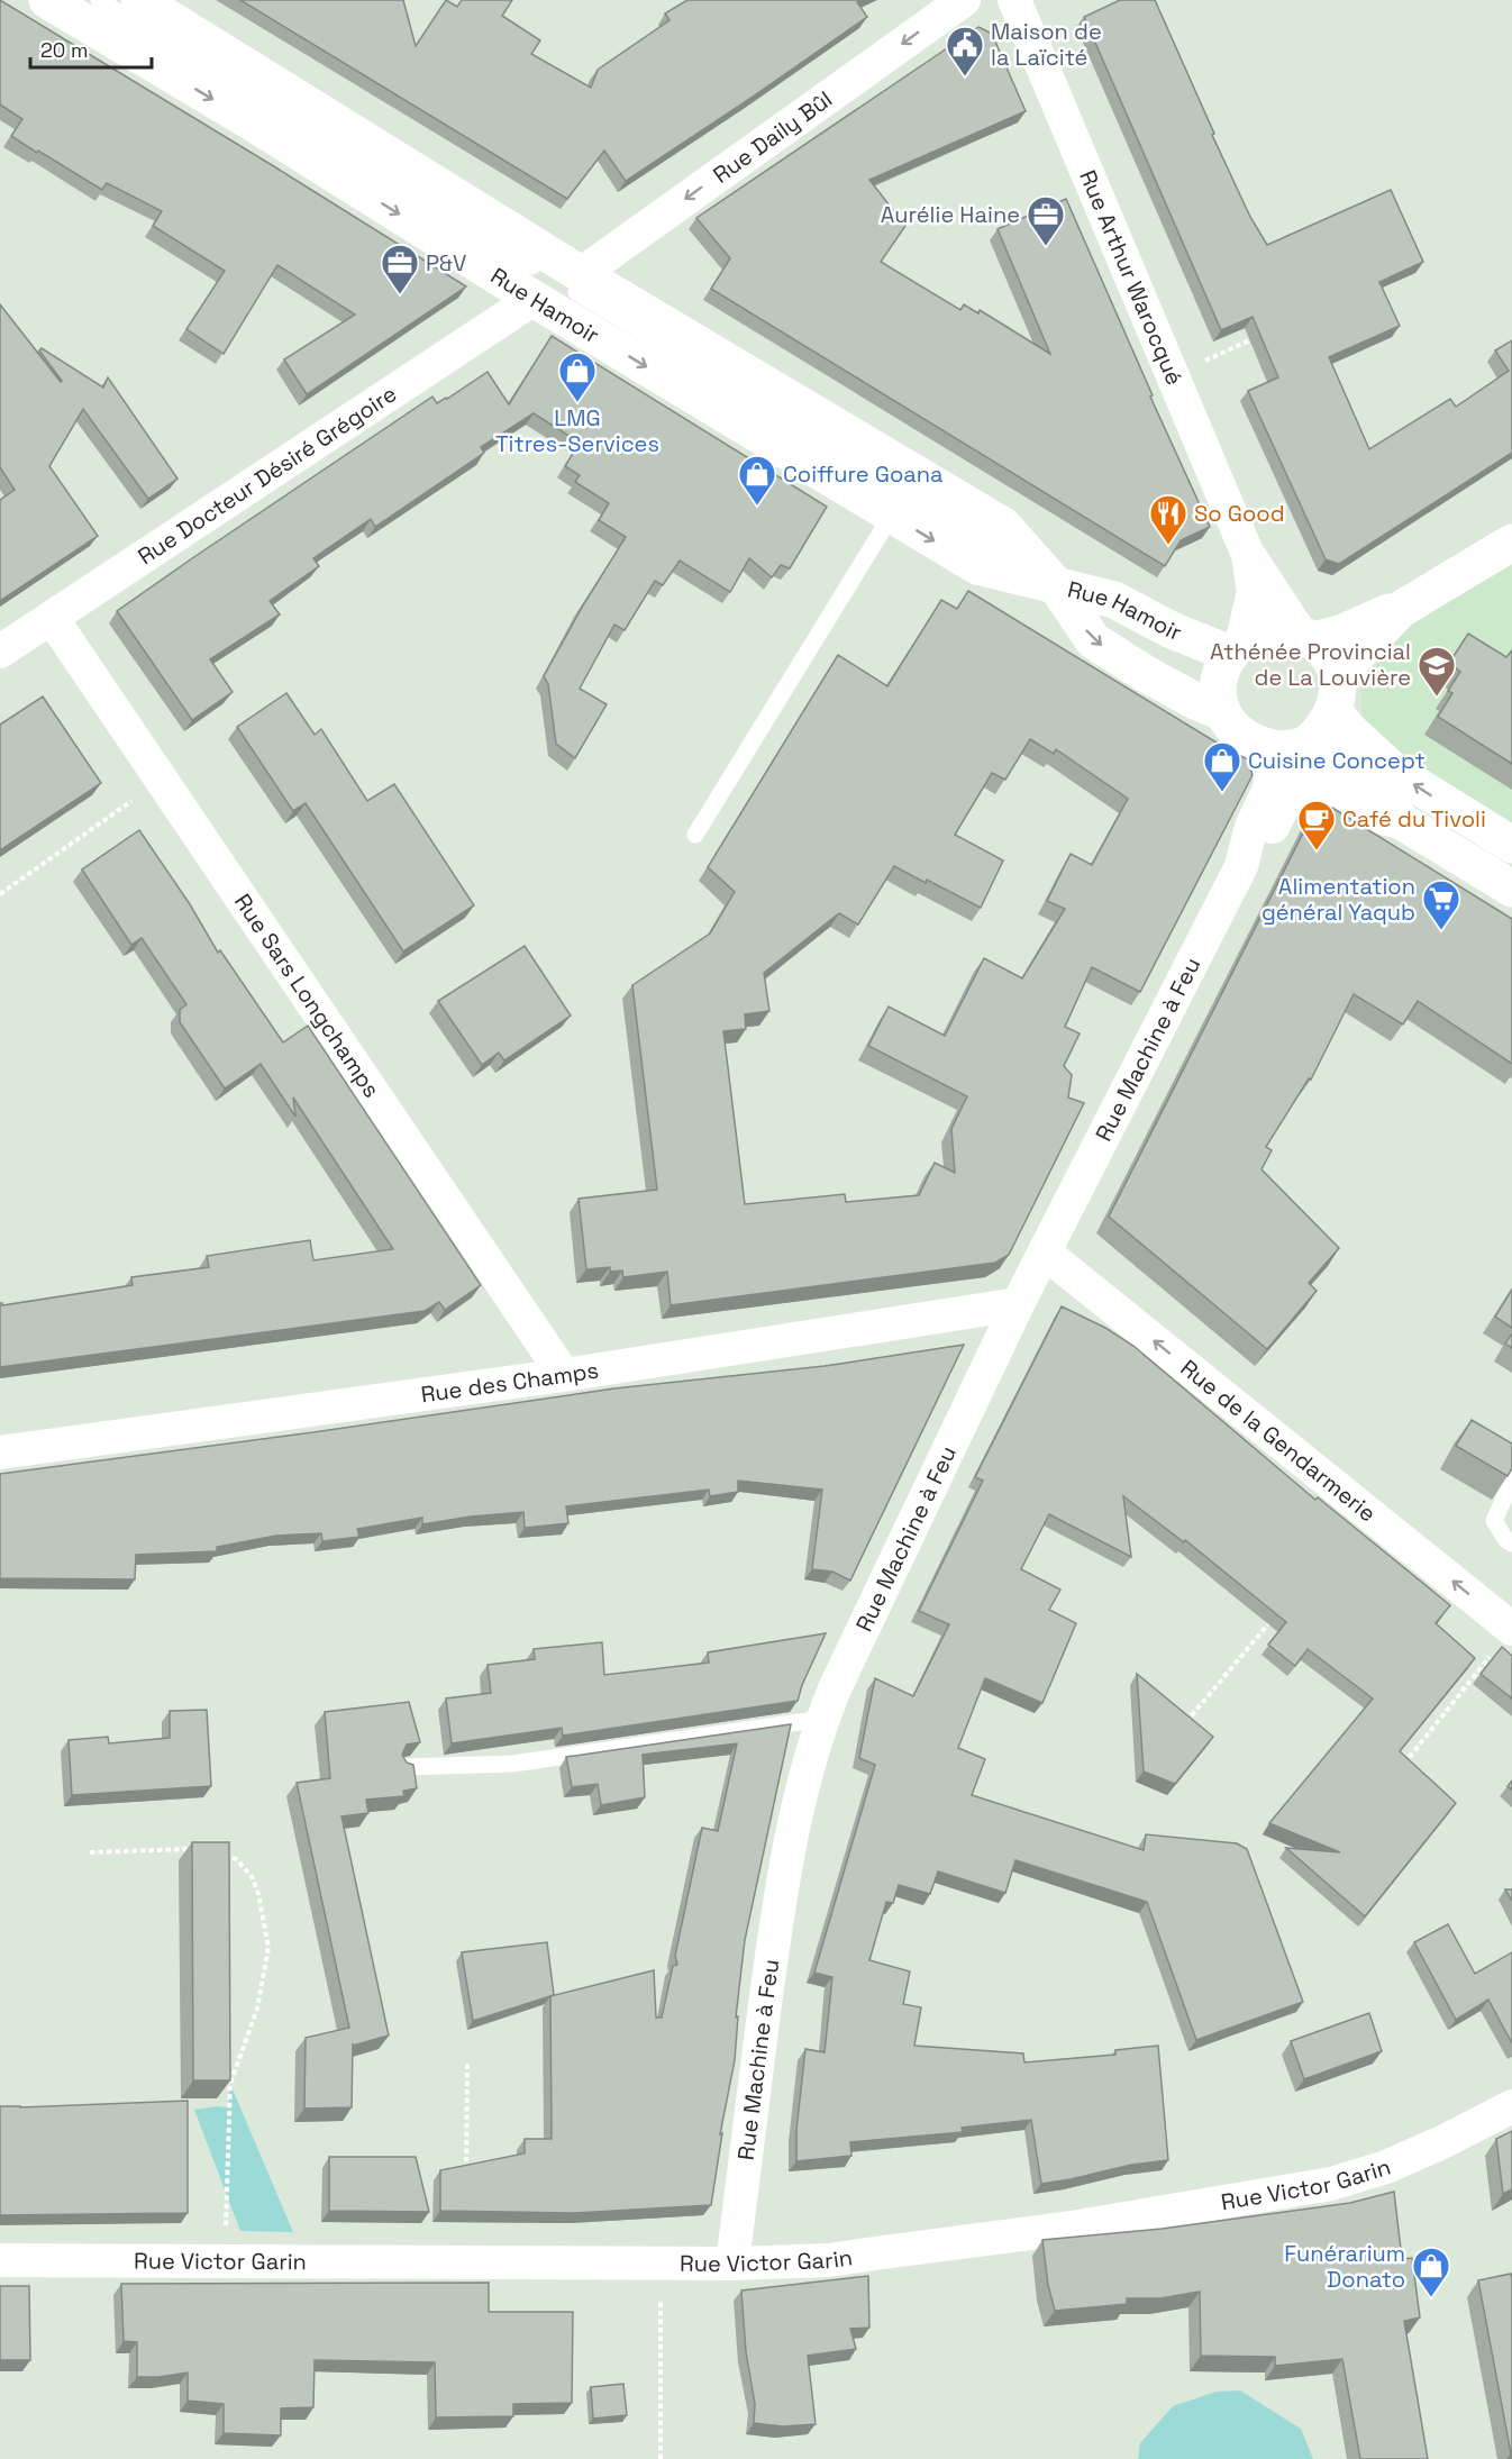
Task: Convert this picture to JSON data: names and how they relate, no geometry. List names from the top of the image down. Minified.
{"streets":{"main road":["Rue Hamoir"],"street":["Rue Daily Bûl","Rue Arthur Warocqué","Rue Docteur Désiré Grégoire","Rue Sars Longchamps","Rue Machine à Feu","Rue des Champs","Rue de la Gendarmerie","Rue Victor Garin"]},"crossings":[["Rue Daily Bûl","Rue Hamoir"],["Rue Daily Bûl","Rue Docteur Désiré Grégoire"],["Rue Arthur Warocqué","Rue Hamoir"],["Rue Arthur Warocqué","Rue Machine à Feu"],["Rue Hamoir","Rue Docteur Désiré Grégoire"],["Rue Hamoir","Rue Machine à Feu"],["Rue Docteur Désiré Grégoire","Rue Sars Longchamps"],["Rue Sars Longchamps","Rue des Champs"],["Rue Machine à Feu","Rue des Champs"],["Rue Machine à Feu","Rue de la Gendarmerie"],["Rue Machine à Feu","Rue Victor Garin"]],"one_way":["Rue Daily Bûl","Rue de la Gendarmerie"],"places":{"public building":["Maison de la Laïcité"],"office":["Aurélie Haine","P&V"],"shop":["LMG Titres-Services","Coiffure Goana","Cuisine Concept","Funérarium Donato"],"restaurant":["So Good"],"school or university":["Athénée Provincial de La Louvière"],"cafe":["Café du Tivoli"],"supermarket":["Alimentation général Yaqub"]},"scale_bar":"20 m"}
